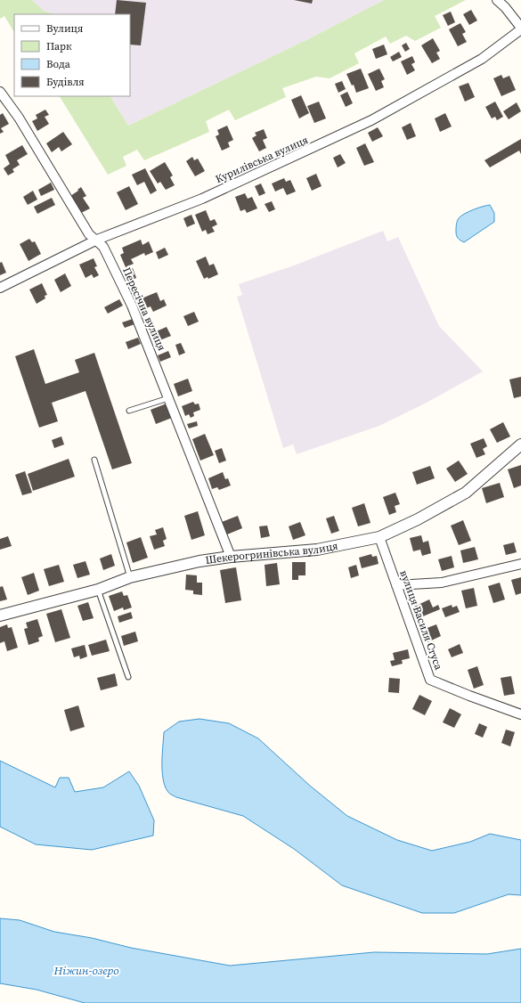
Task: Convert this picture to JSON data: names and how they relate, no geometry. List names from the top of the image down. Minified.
{"streets":{"street":["Курилівська вулиця","Пересічна вулиця","Шекерогринівська вулиця","вулиця Василя Стуса"]},"crossings":[["Курилівська вулиця","Пересічна вулиця"],["Пересічна вулиця","Шекерогринівська вулиця"],["Шекерогринівська вулиця","вулиця Василя Стуса"]],"water":["Ніжин-озеро"],"legend":["Вулиця","Парк","Вода","Будівля"]}
